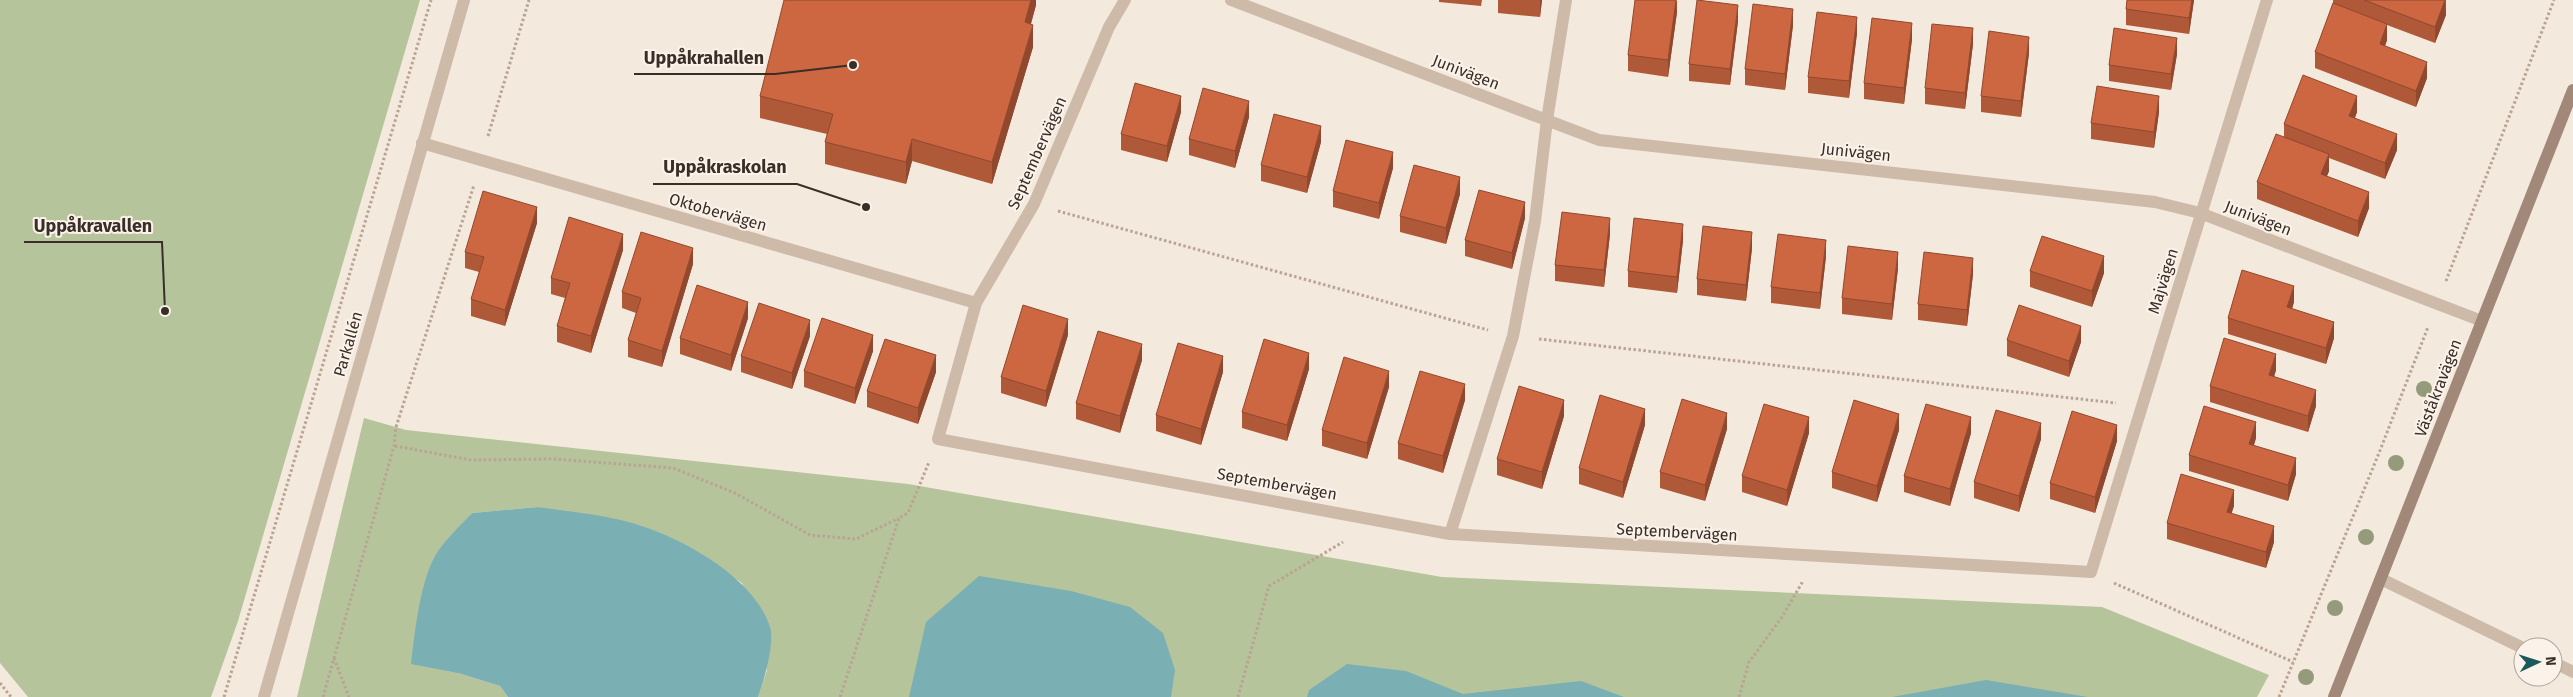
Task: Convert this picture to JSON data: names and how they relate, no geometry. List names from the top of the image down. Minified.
{"streets":{"street":["Junivägen","Septembervägen","Oktobervägen","Majvägen","Parkallén","Väståkravägen"]},"crossings":[["Junivägen","Majvägen"],["Junivägen","Väståkravägen"],["Septembervägen","Oktobervägen"],["Septembervägen","Majvägen"],["Oktobervägen","Parkallén"]],"places":["Uppåkrahallen","Uppåkraskolan","Uppåkravallen"],"north":"right"}
